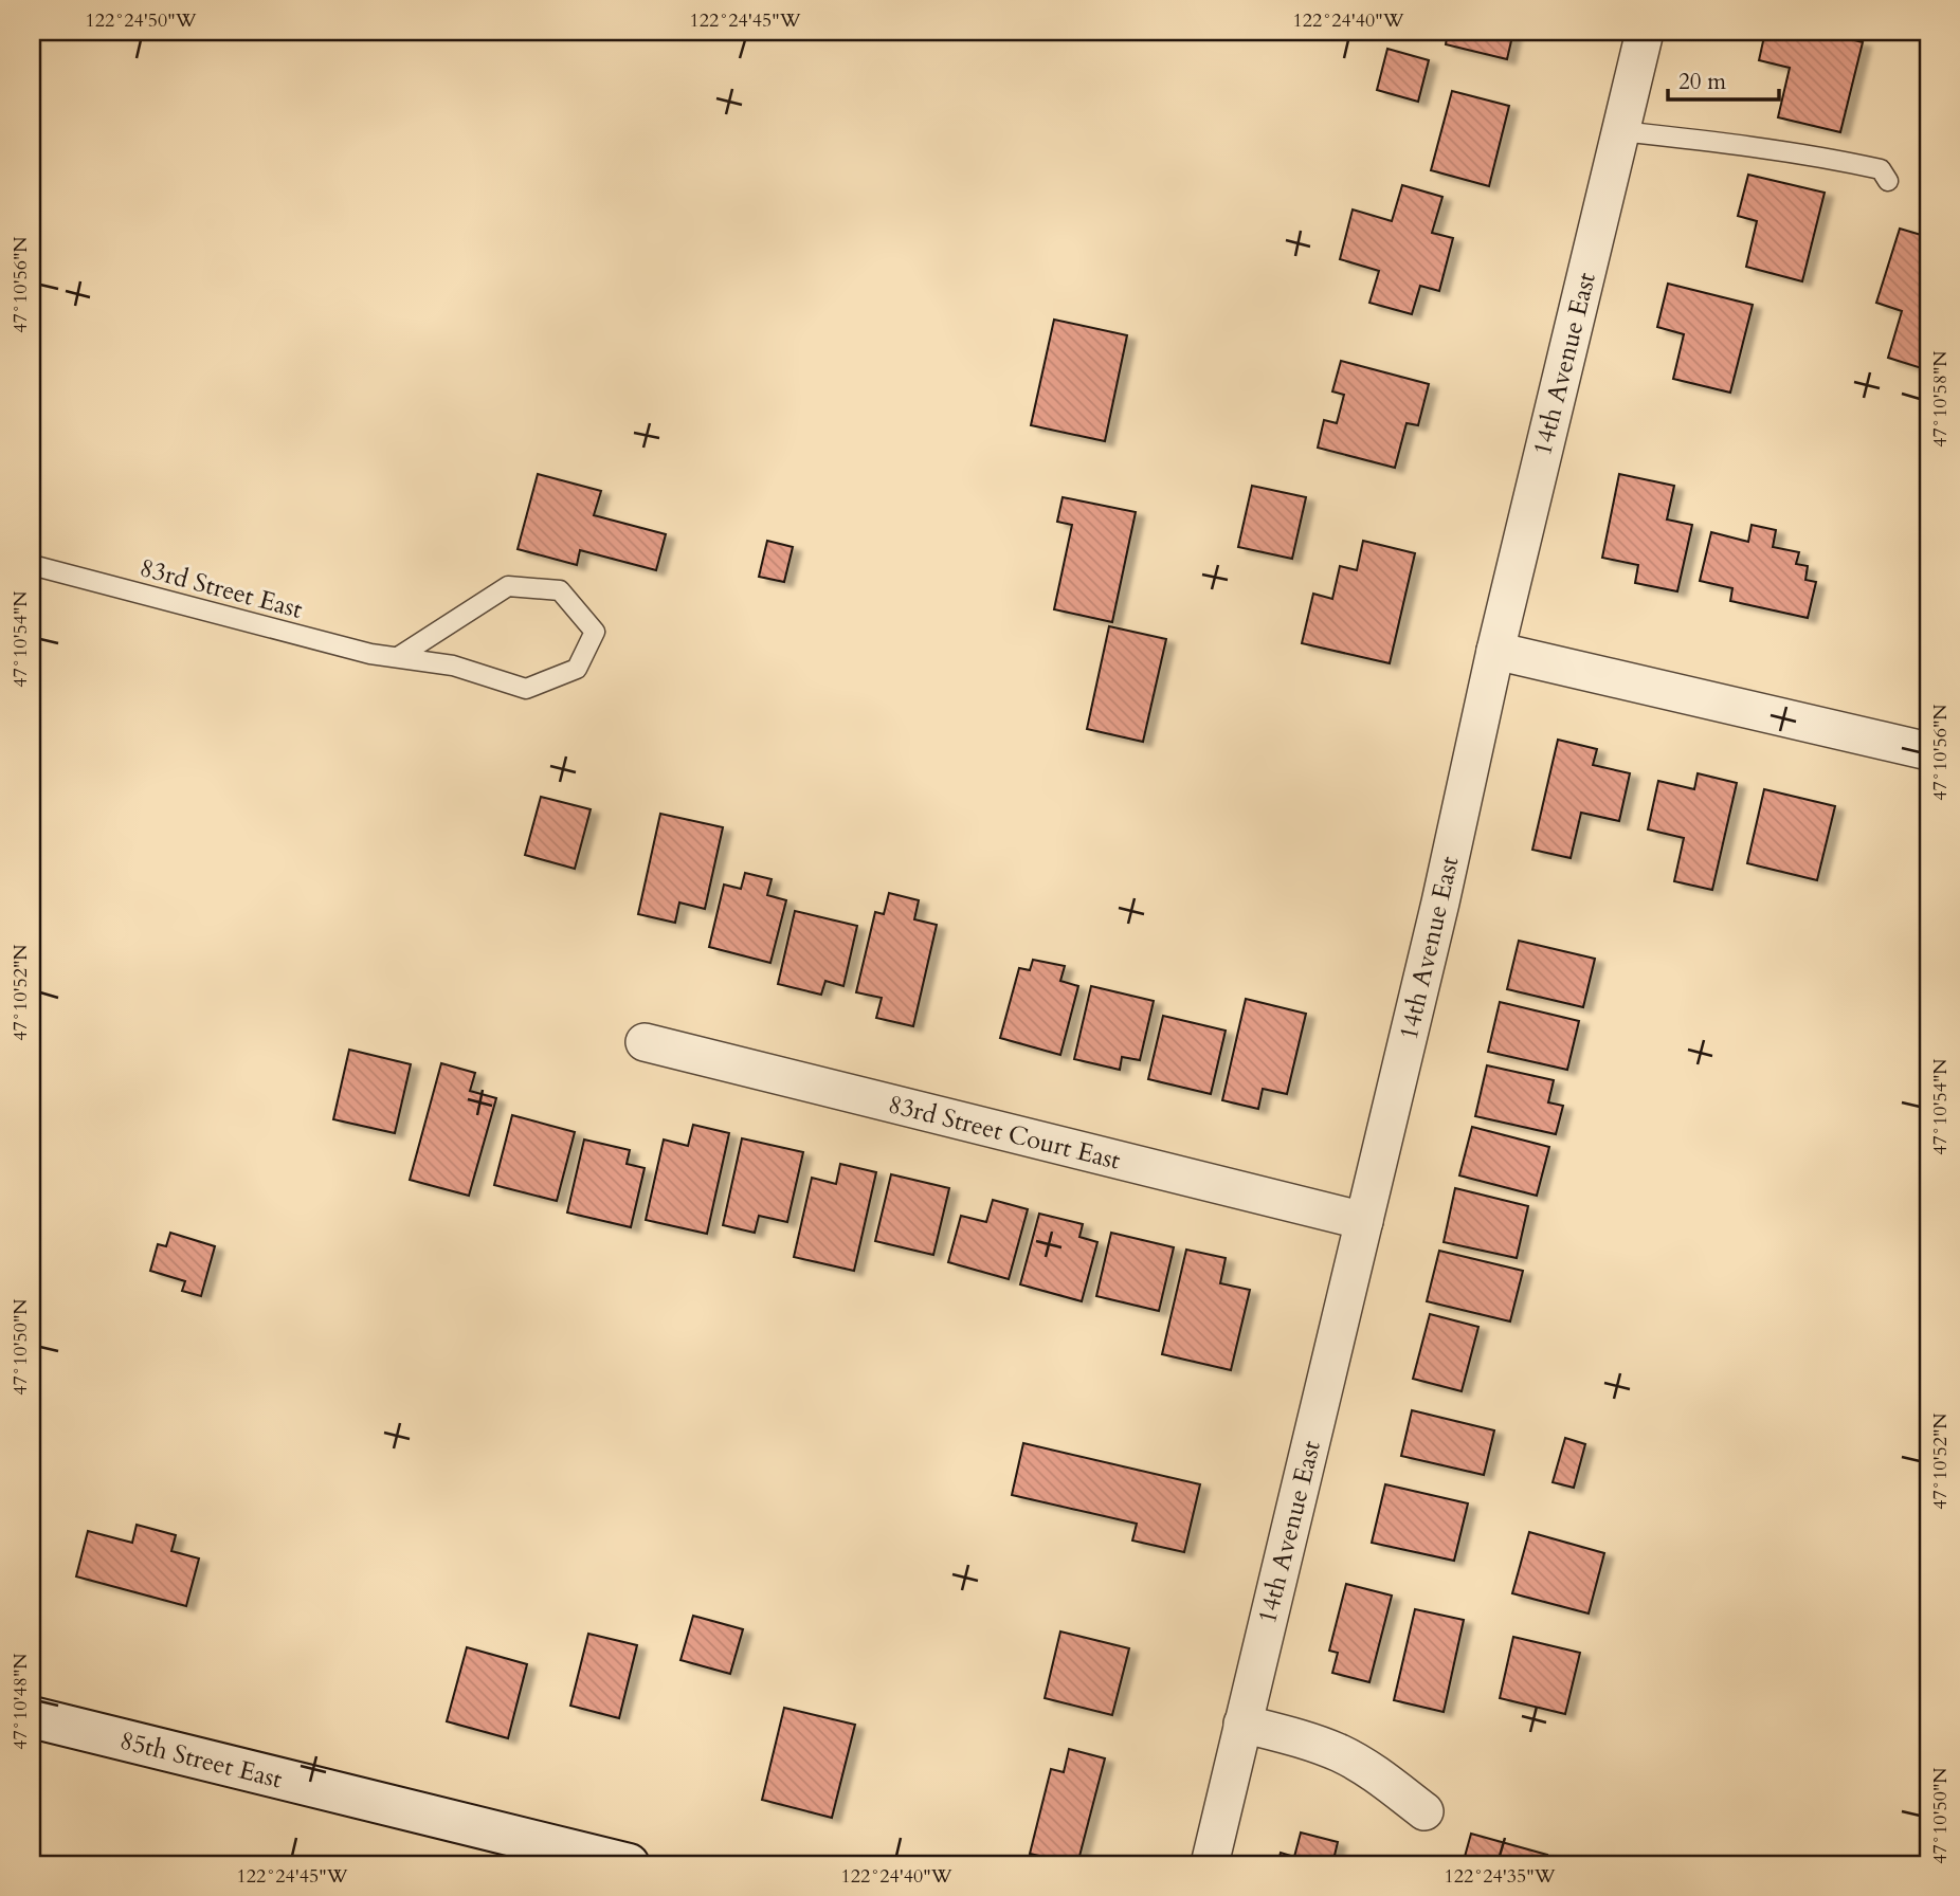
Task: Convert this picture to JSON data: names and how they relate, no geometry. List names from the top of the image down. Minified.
{"streets":{"street":["14th Avenue East","83rd Street Court East","85th Street East"],"lane":["83rd Street East"]},"crossings":[["14th Avenue East","83rd Street Court East"]],"scale_bar":"20 m","coordinates":["122°24'50\"W","122°24'45\"W","122°24'40\"W","47°10'56\"N","47°10'58\"N","47°10'54\"N","47°10'52\"N","47°10'50\"N","47°10'48\"N","122°24'35\"W"]}
